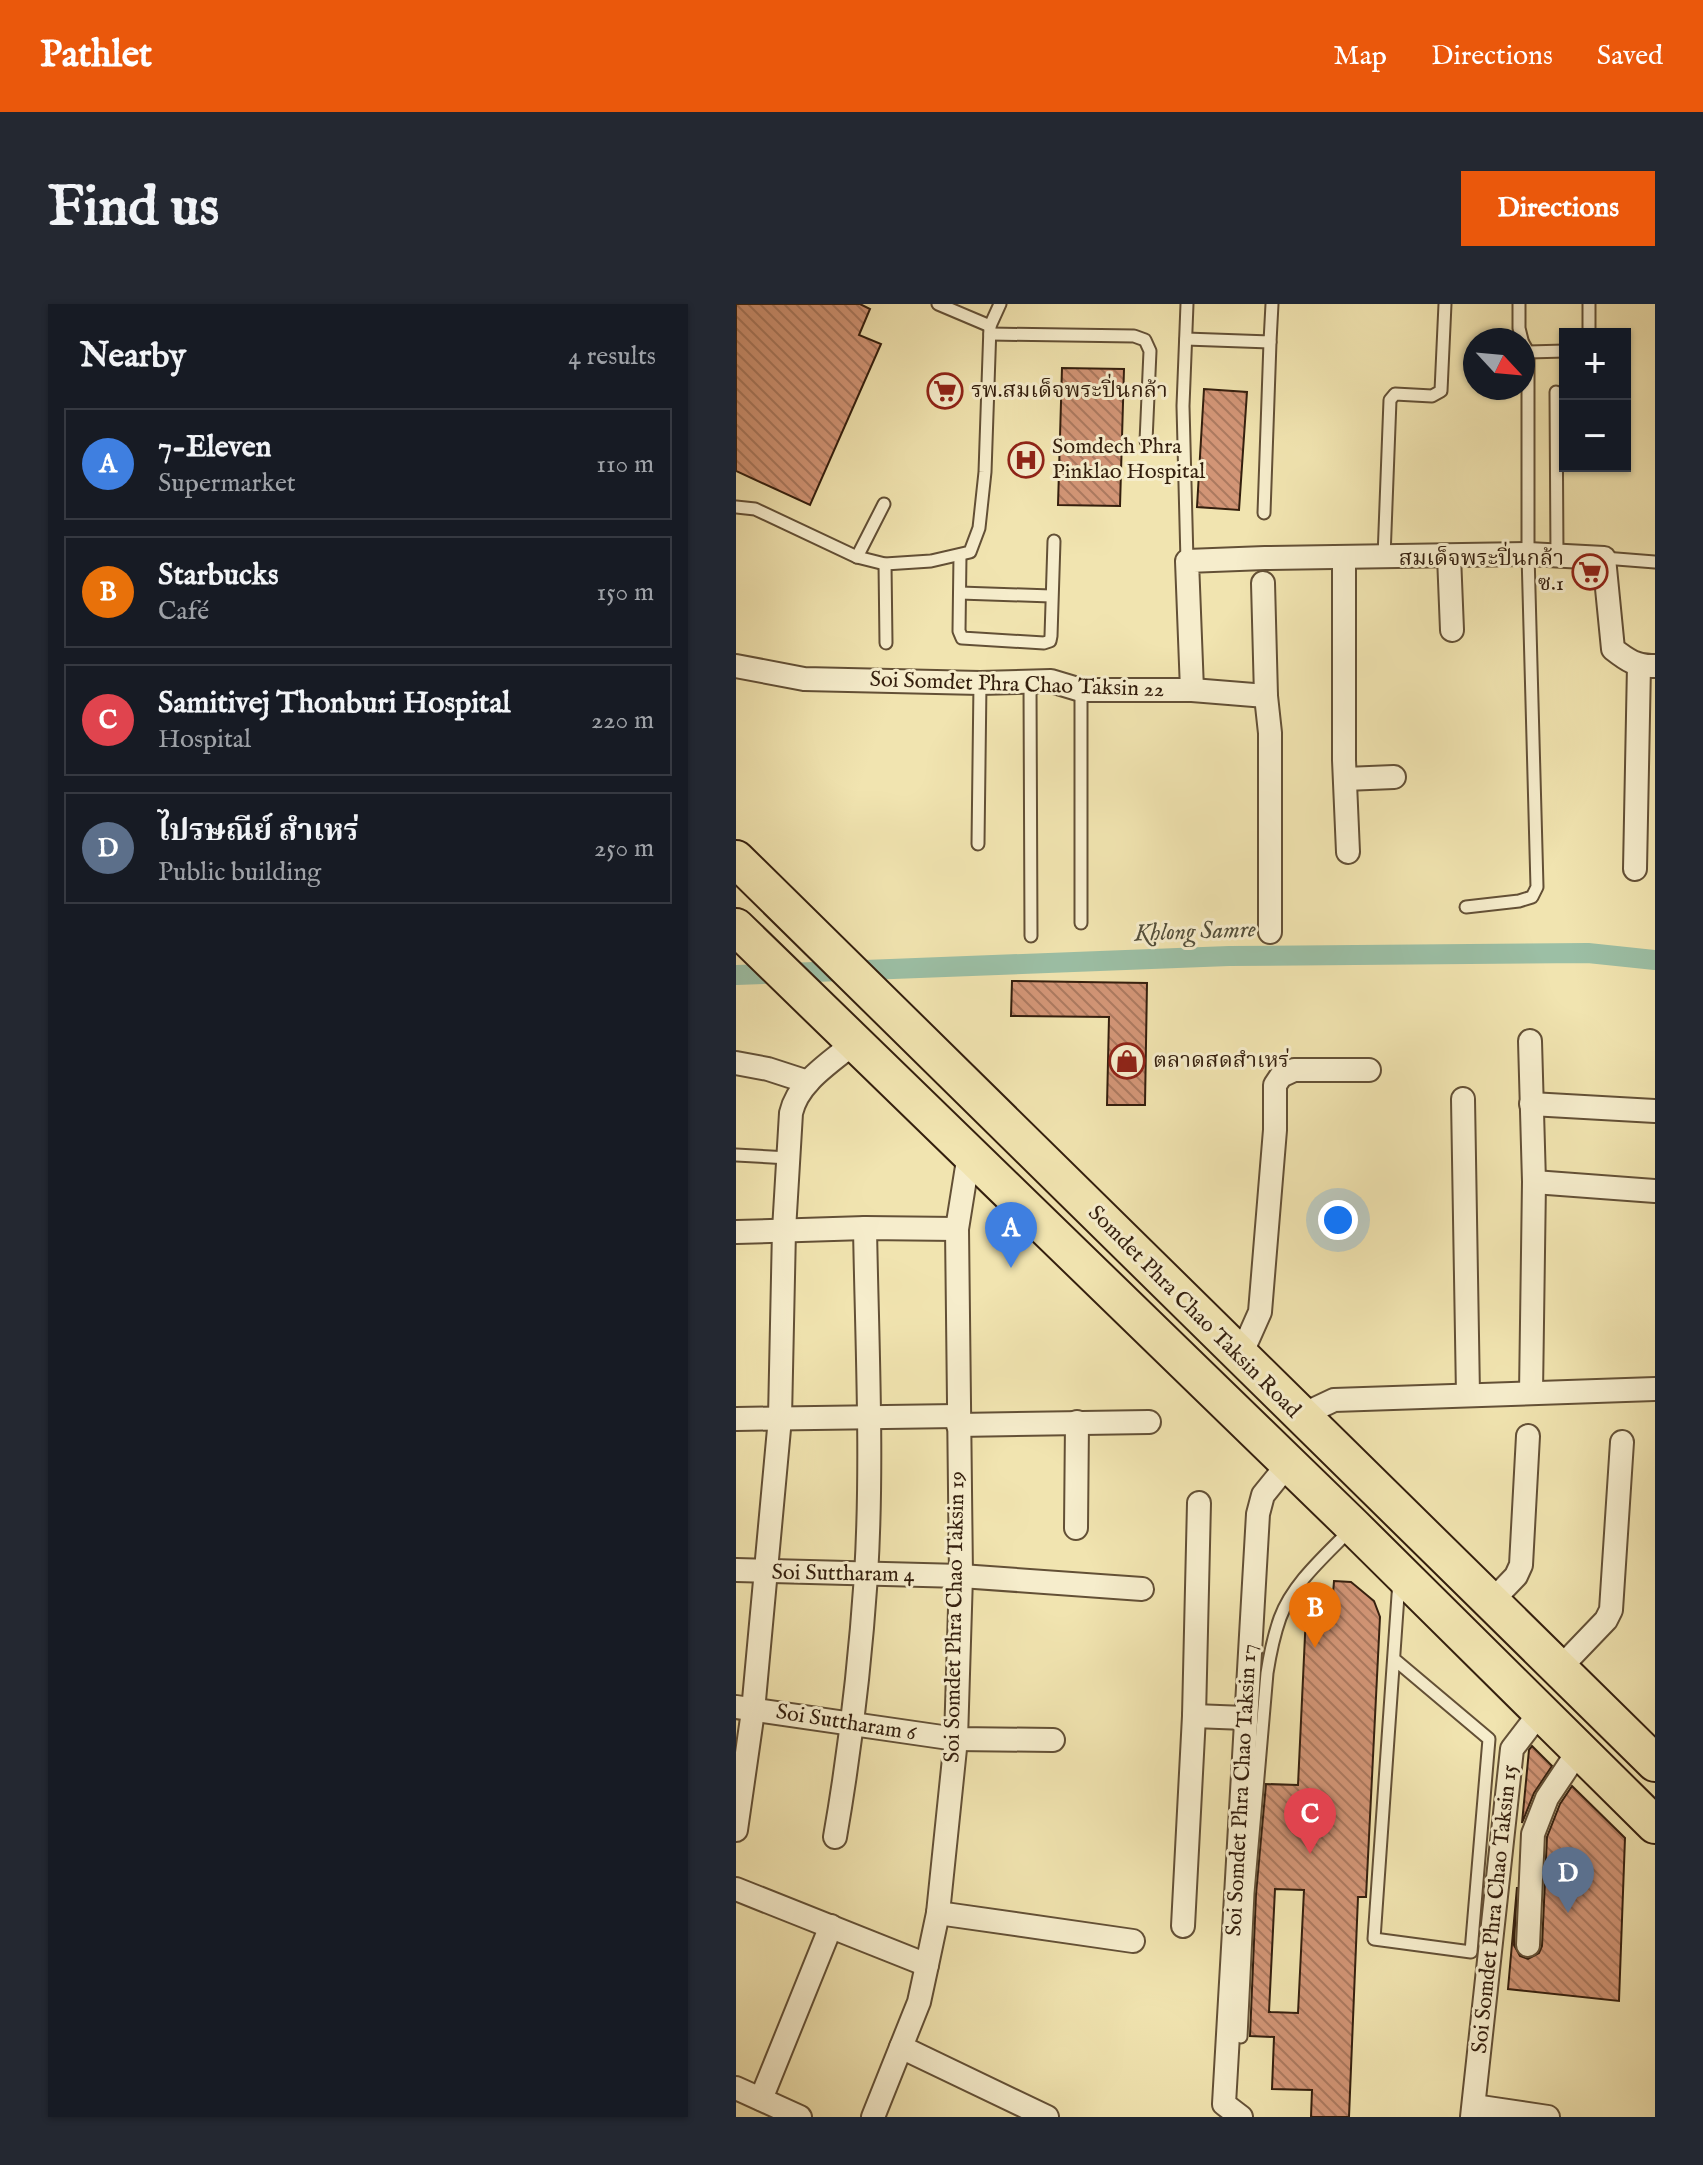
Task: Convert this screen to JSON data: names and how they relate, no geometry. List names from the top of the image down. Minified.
{"streets":{"main road":["Somdet Phra Chao Taksin Road"],"street":["Soi Somdet Phra Chao Taksin 22","Soi Suttharam 4","Soi Somdet Phra Chao Taksin 19","Soi Suttharam 6","Soi Somdet Phra Chao Taksin 17","Soi Somdet Phra Chao Taksin 15"]},"crossings":[["Somdet Phra Chao Taksin Road","Soi Somdet Phra Chao Taksin 19"],["Somdet Phra Chao Taksin Road","Soi Somdet Phra Chao Taksin 17"],["Somdet Phra Chao Taksin Road","Soi Somdet Phra Chao Taksin 15"],["Soi Suttharam 4","Soi Somdet Phra Chao Taksin 19"],["Soi Somdet Phra Chao Taksin 19","Soi Suttharam 6"]],"water":["Khlong Samre"],"places":{"supermarket":["รพ.สมเด็จพระปิ่นกล้า","สมเด็จพระปิ่นกล้า ซ.1"],"hospital":["Somdech Phra Pinklao Hospital"],"shop":["ตลาดสดสำเหร่"]},"north":"bottom right","page":{"header":"Pathlet","nav":["Map","Directions","Saved"],"buttons":"Directions","title":"Find us","heading":["Nearby","4 results"],"map_buttons":["+","−"],"list":[{"mark":"A","name":"7-Eleven","note":"Supermarket","value":"110 m"},{"mark":"B","name":"Starbucks","note":"Café","value":"150 m"},{"mark":"C","name":"Samitivej Thonburi Hospital","note":"Hospital","value":"220 m"},{"mark":"D","name":"ไปรษณีย์ สำเหร่","note":"Public building","value":"250 m"}],"pins":["A","B","C","D"]}}
